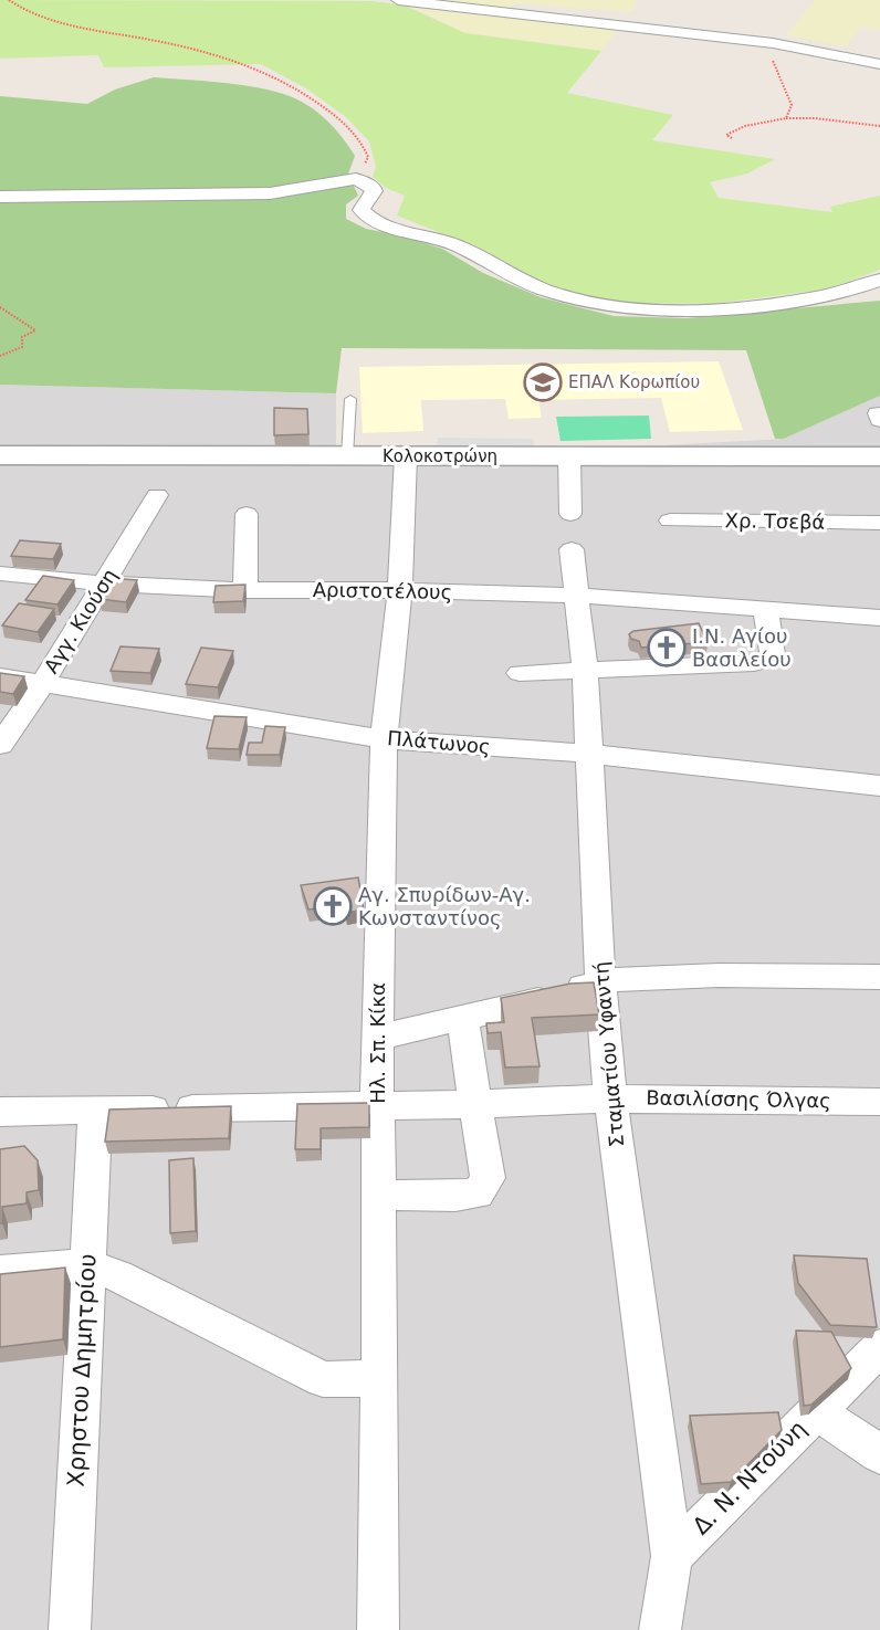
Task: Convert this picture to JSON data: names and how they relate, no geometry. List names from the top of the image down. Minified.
{"streets":{"street":["Κολοκοτρώνη","Χρ. Τσεβά","Αριστοτέλους","Αγγ. Κιούση","Πλάτωνος","Ηλ. Σπ. Κίκα","Σταματίου Υφαντή","Βασιλίσσης Όλγας","Χρηστου Δημητρίου","Δ. Ν. Ντούνη"]},"crossings":[["Κολοκοτρώνη","Ηλ. Σπ. Κίκα"],["Αριστοτέλους","Αγγ. Κιούση"],["Αριστοτέλους","Ηλ. Σπ. Κίκα"],["Αριστοτέλους","Σταματίου Υφαντή"],["Αγγ. Κιούση","Πλάτωνος"],["Πλάτωνος","Ηλ. Σπ. Κίκα"],["Πλάτωνος","Σταματίου Υφαντή"],["Ηλ. Σπ. Κίκα","Βασιλίσσης Όλγας"],["Σταματίου Υφαντή","Βασιλίσσης Όλγας"],["Σταματίου Υφαντή","Δ. Ν. Ντούνη"],["Βασιλίσσης Όλγας","Χρηστου Δημητρίου"]],"places":{"school or university":["ΕΠΑΛ Κορωπίου"],"church":["Ι.Ν. Αγίου Βασιλείου","Αγ. Σπυρίδων-Αγ. Κωνσταντίνος"]}}
